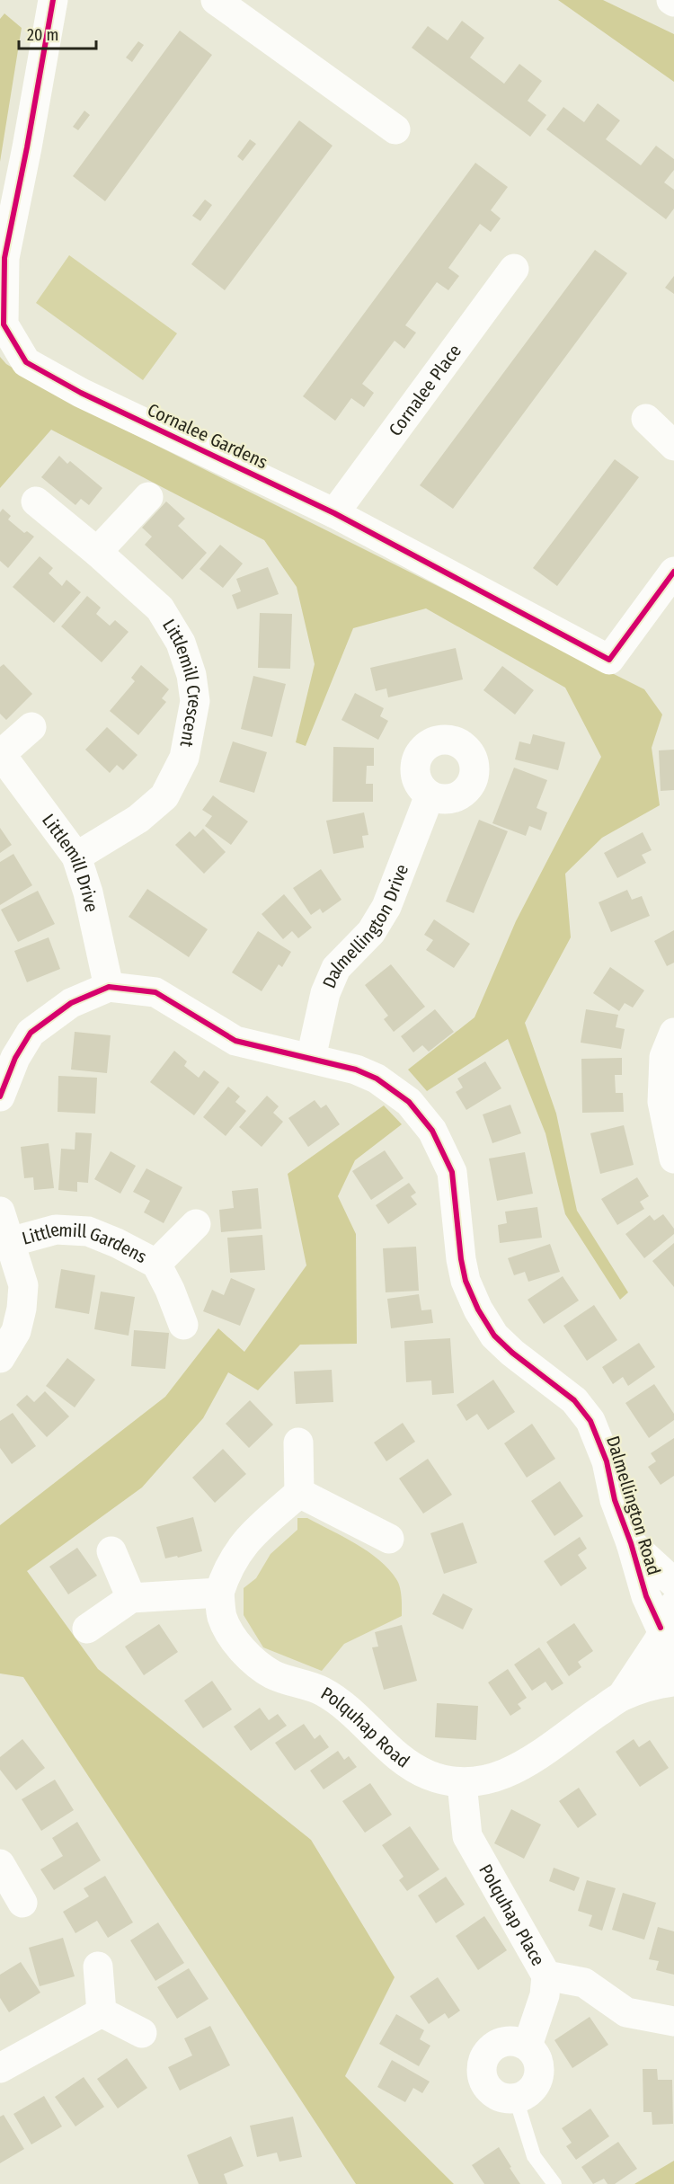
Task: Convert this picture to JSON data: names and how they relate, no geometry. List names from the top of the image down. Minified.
{"streets":{"street":["Cornalee Place","Cornalee Gardens","Littlemill Crescent","Littlemill Drive","Dalmellington Drive","Littlemill Gardens","Dalmellington Road","Polquhap Road","Polquhap Place"]},"crossings":[["Cornalee Place","Cornalee Gardens"],["Littlemill Crescent","Littlemill Drive"],["Littlemill Drive","Dalmellington Road"],["Dalmellington Drive","Dalmellington Road"],["Dalmellington Road","Polquhap Road"],["Polquhap Road","Polquhap Place"]],"scale_bar":"20 m"}
